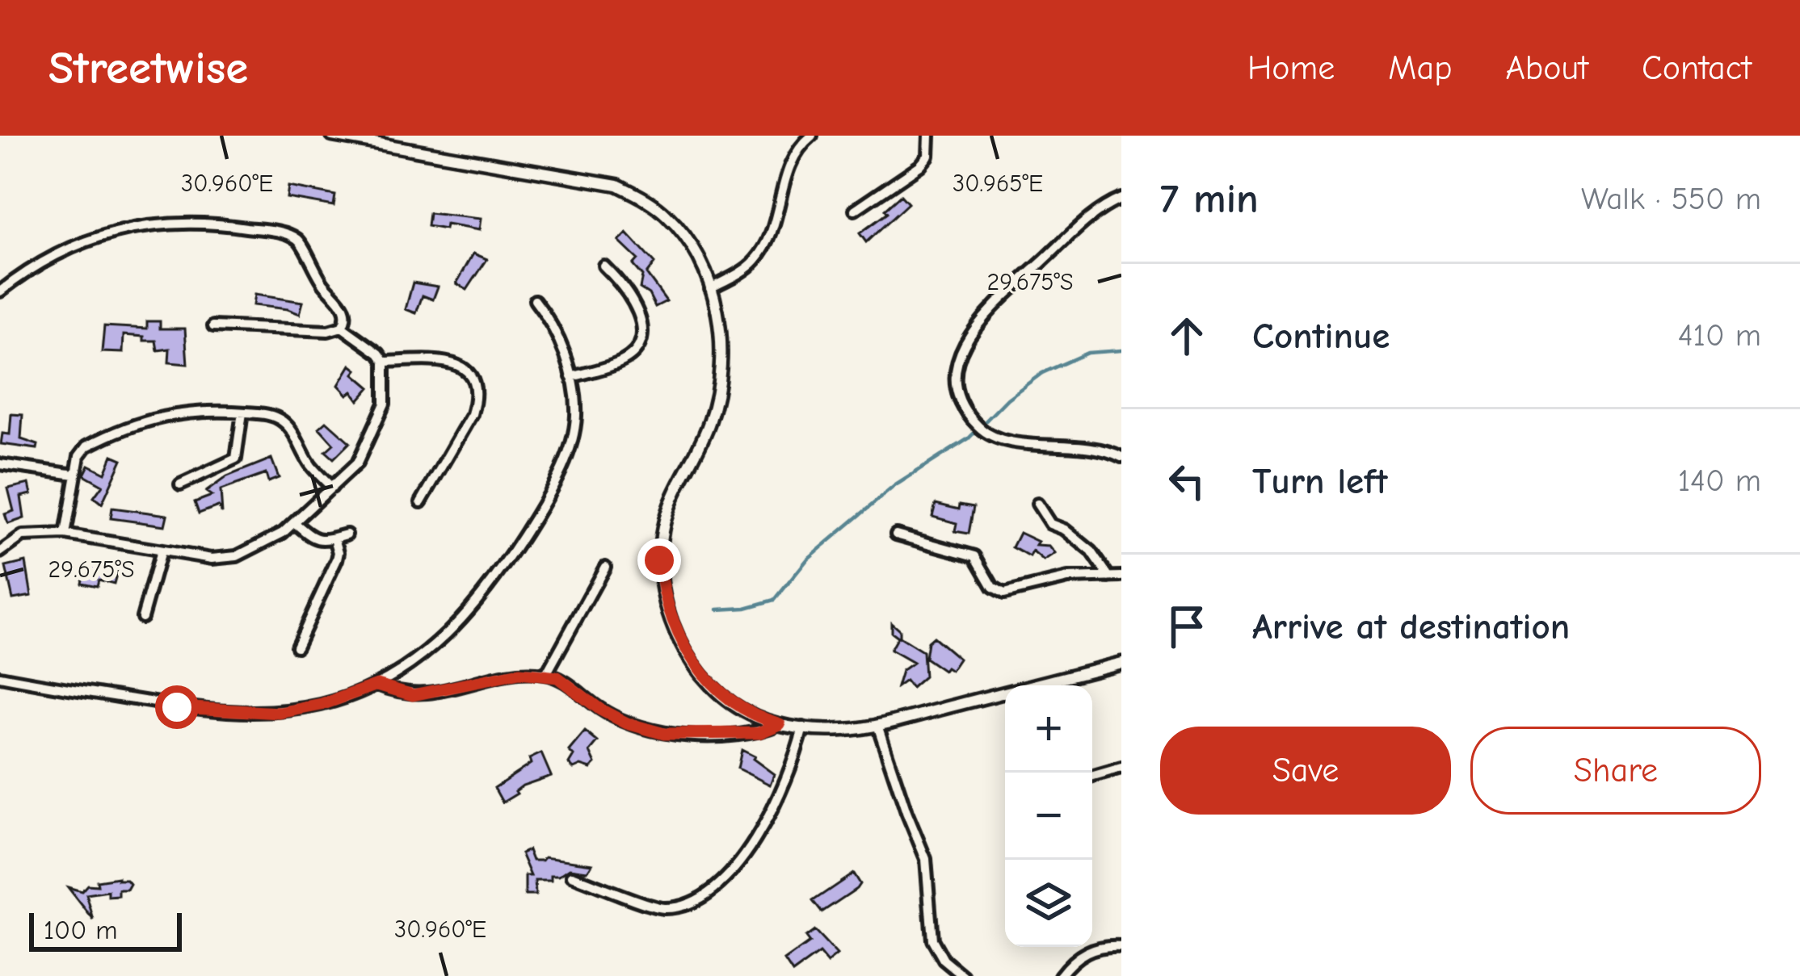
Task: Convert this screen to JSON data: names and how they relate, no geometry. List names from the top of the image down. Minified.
{"scale_bar":"100 m","page":{"header":"Streetwise","nav":["Home","Map","About","Contact"],"heading":["7 min","Walk · 550 m"],"list":[["Continue","410 m"],["Turn left","140 m"],"Arrive at destination"],"map_buttons":["+","−"],"buttons":["Save","Share"],"scale":"100 m"},"coordinates":["30.960°E","30.965°E","29.675°S"]}
